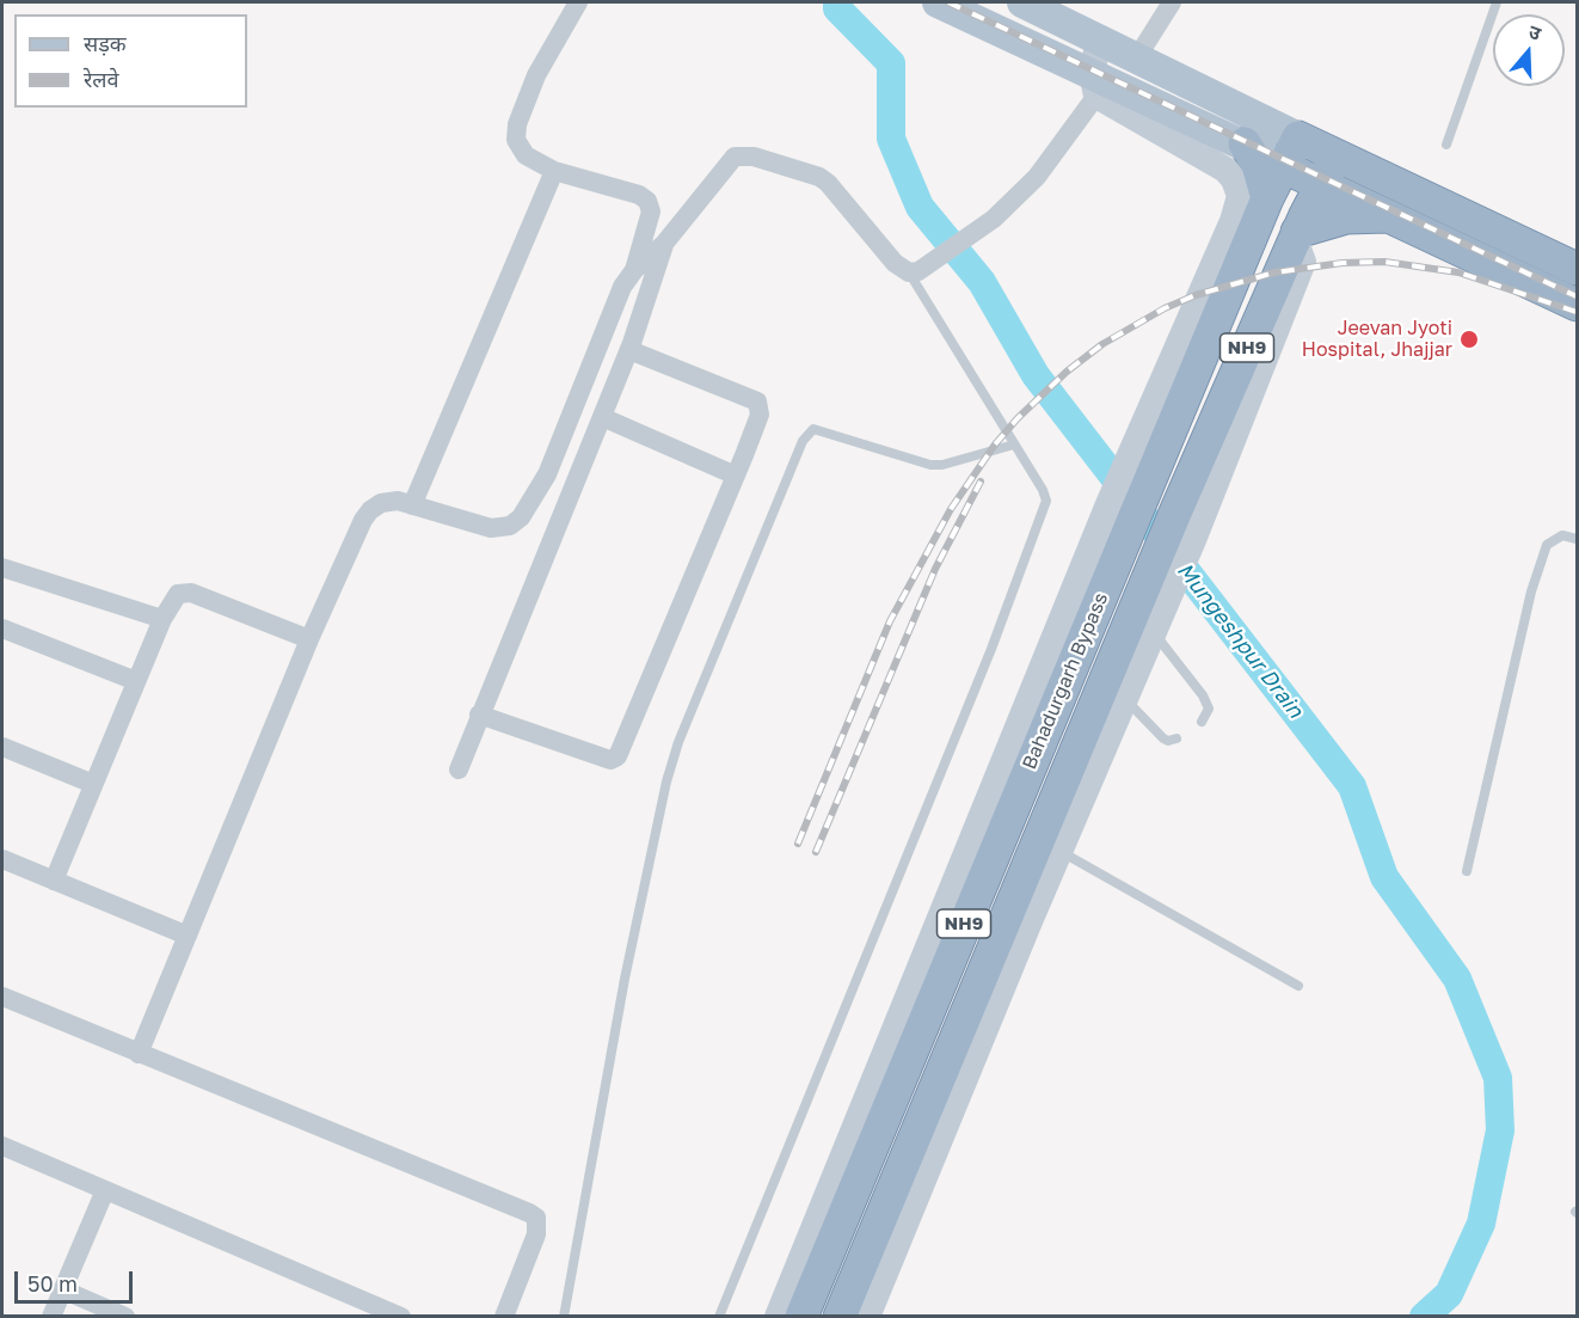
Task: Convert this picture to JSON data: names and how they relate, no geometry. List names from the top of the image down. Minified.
{"streets":{"highway":["NH9","Bahadurgarh Bypass"]},"water":["Mungeshpur Drain"],"places":["Jeevan Jyoti Hospital, Jhajjar"],"legend":["सड़क","रेलवे"],"scale_bar":"50 m","north":"top"}
